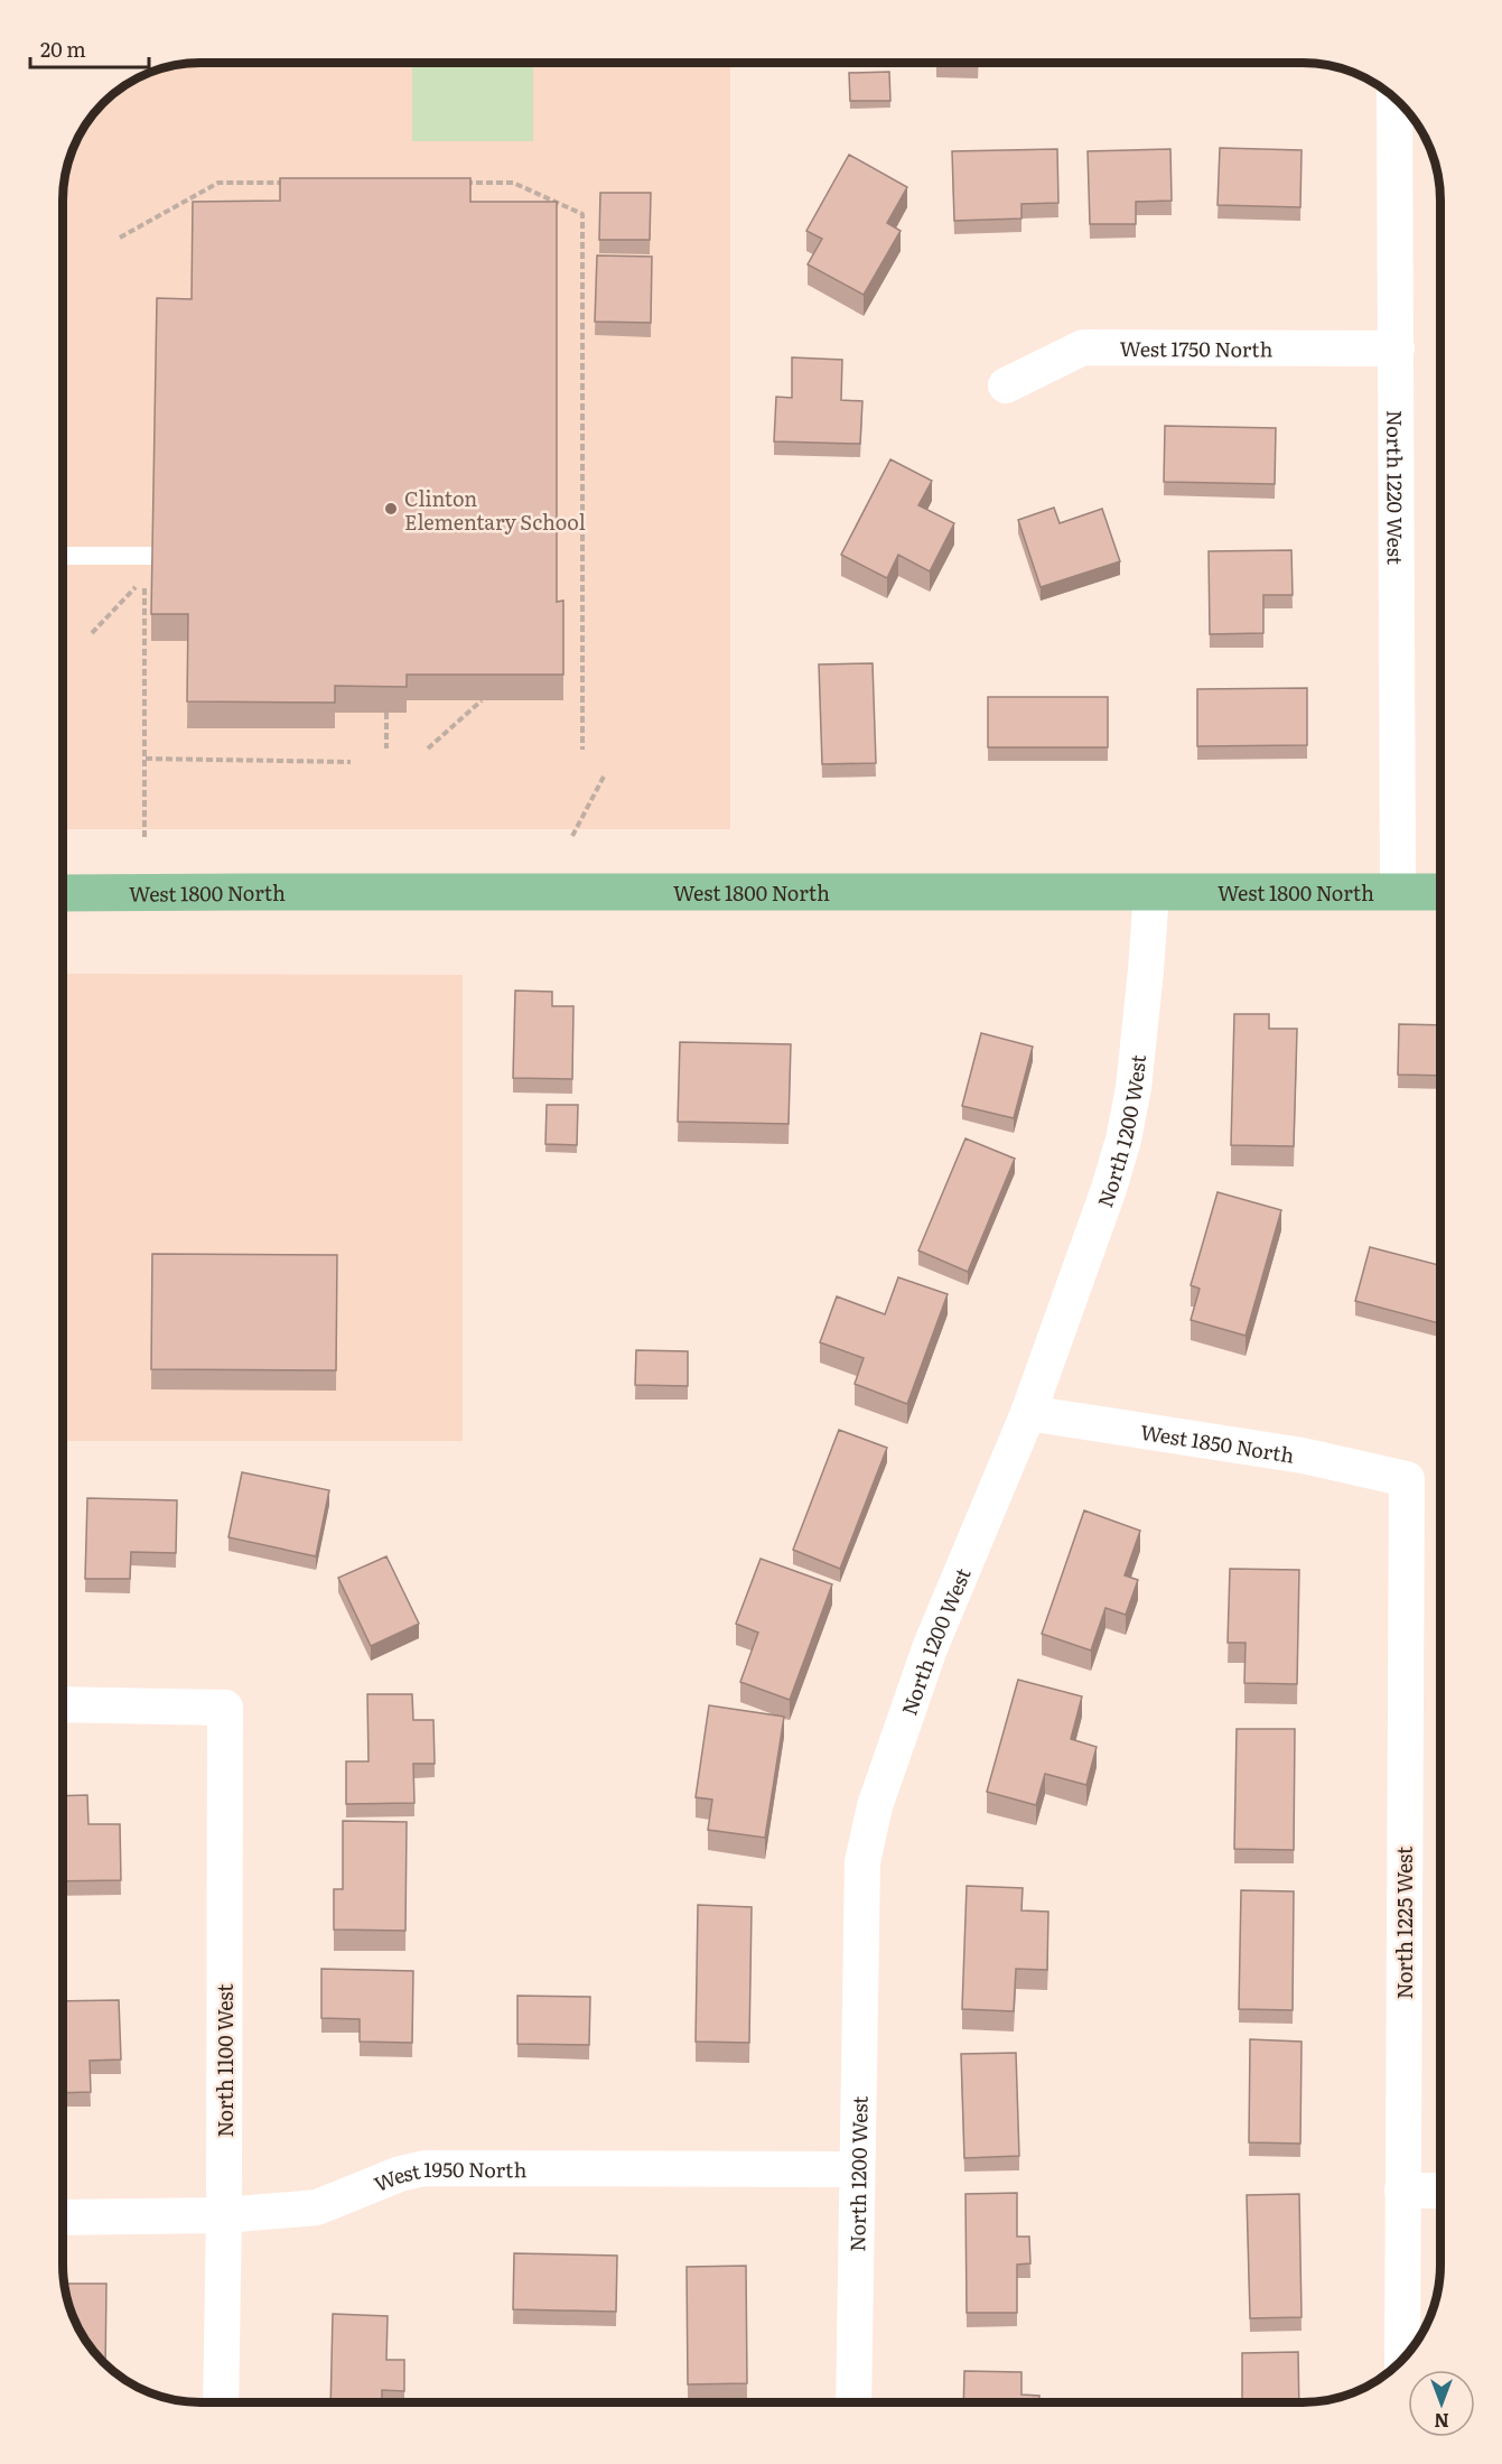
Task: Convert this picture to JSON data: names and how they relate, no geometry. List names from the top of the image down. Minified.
{"streets":{"main road":["West 1800 North"],"street":["West 1750 North","North 1220 West","North 1200 West","West 1850 North","North 1225 West","North 1100 West","West 1950 North"]},"crossings":[["West 1750 North","North 1220 West"],["North 1220 West","West 1800 North"],["West 1800 North","North 1200 West"],["North 1200 West","West 1850 North"],["North 1200 West","West 1950 North"],["West 1850 North","North 1225 West"],["North 1100 West","West 1950 North"]],"places":["Clinton Elementary School"],"scale_bar":"20 m","north":"bottom"}
